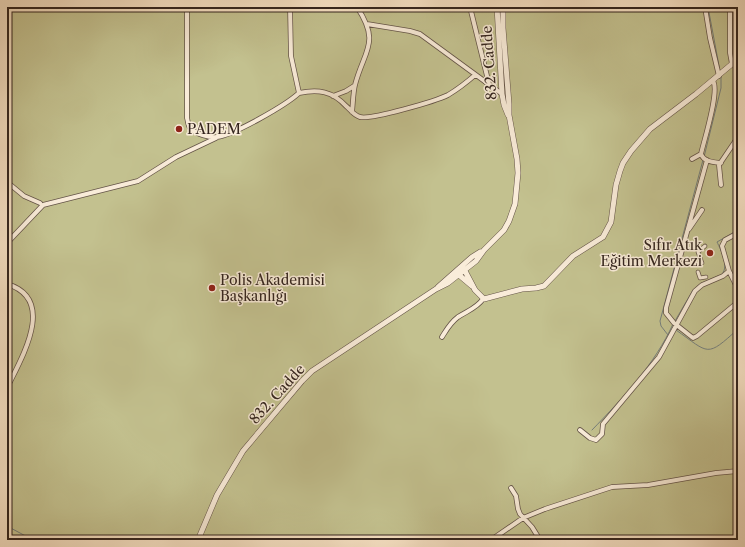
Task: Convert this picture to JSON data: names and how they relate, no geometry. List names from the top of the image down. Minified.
{"streets":{"street":["832. Cadde"]},"places":["PADEM","Sıfır Atık Eğitim Merkezi","Polis Akademisi Başkanlığı"]}
